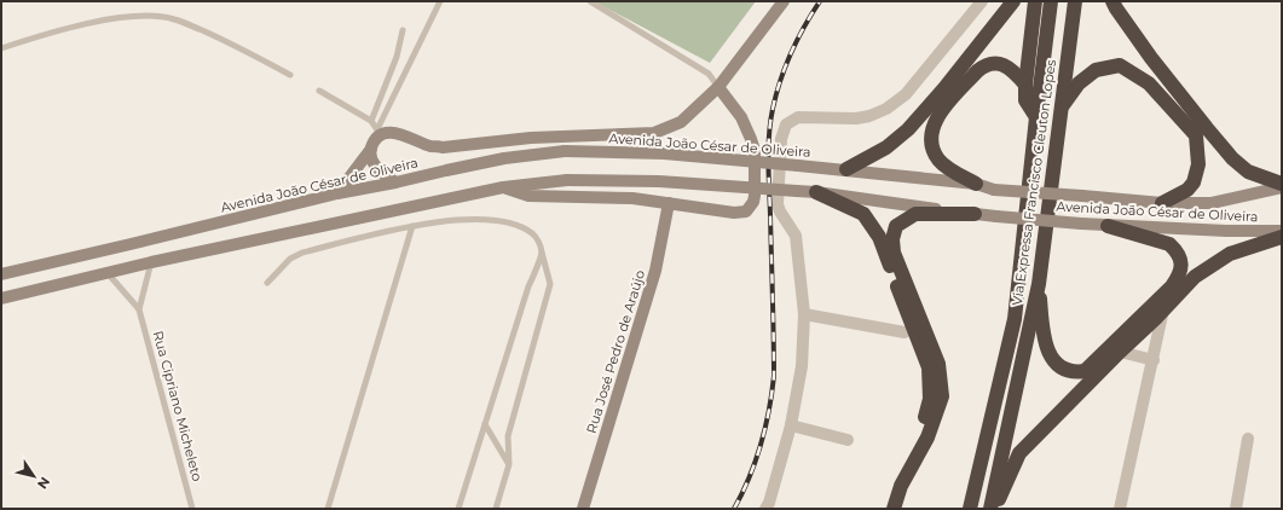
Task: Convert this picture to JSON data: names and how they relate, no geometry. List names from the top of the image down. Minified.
{"streets":{"highway":["Via Expressa Francisco Cleuton Lopes"],"main road":["Avenida João César de Oliveira","Rua José Pedro de Araújo"],"lane":["Rua Cipriano Micheleto"]},"crossings":[["Avenida João César de Oliveira","Rua Cipriano Micheleto"]],"north":"bottom right"}
